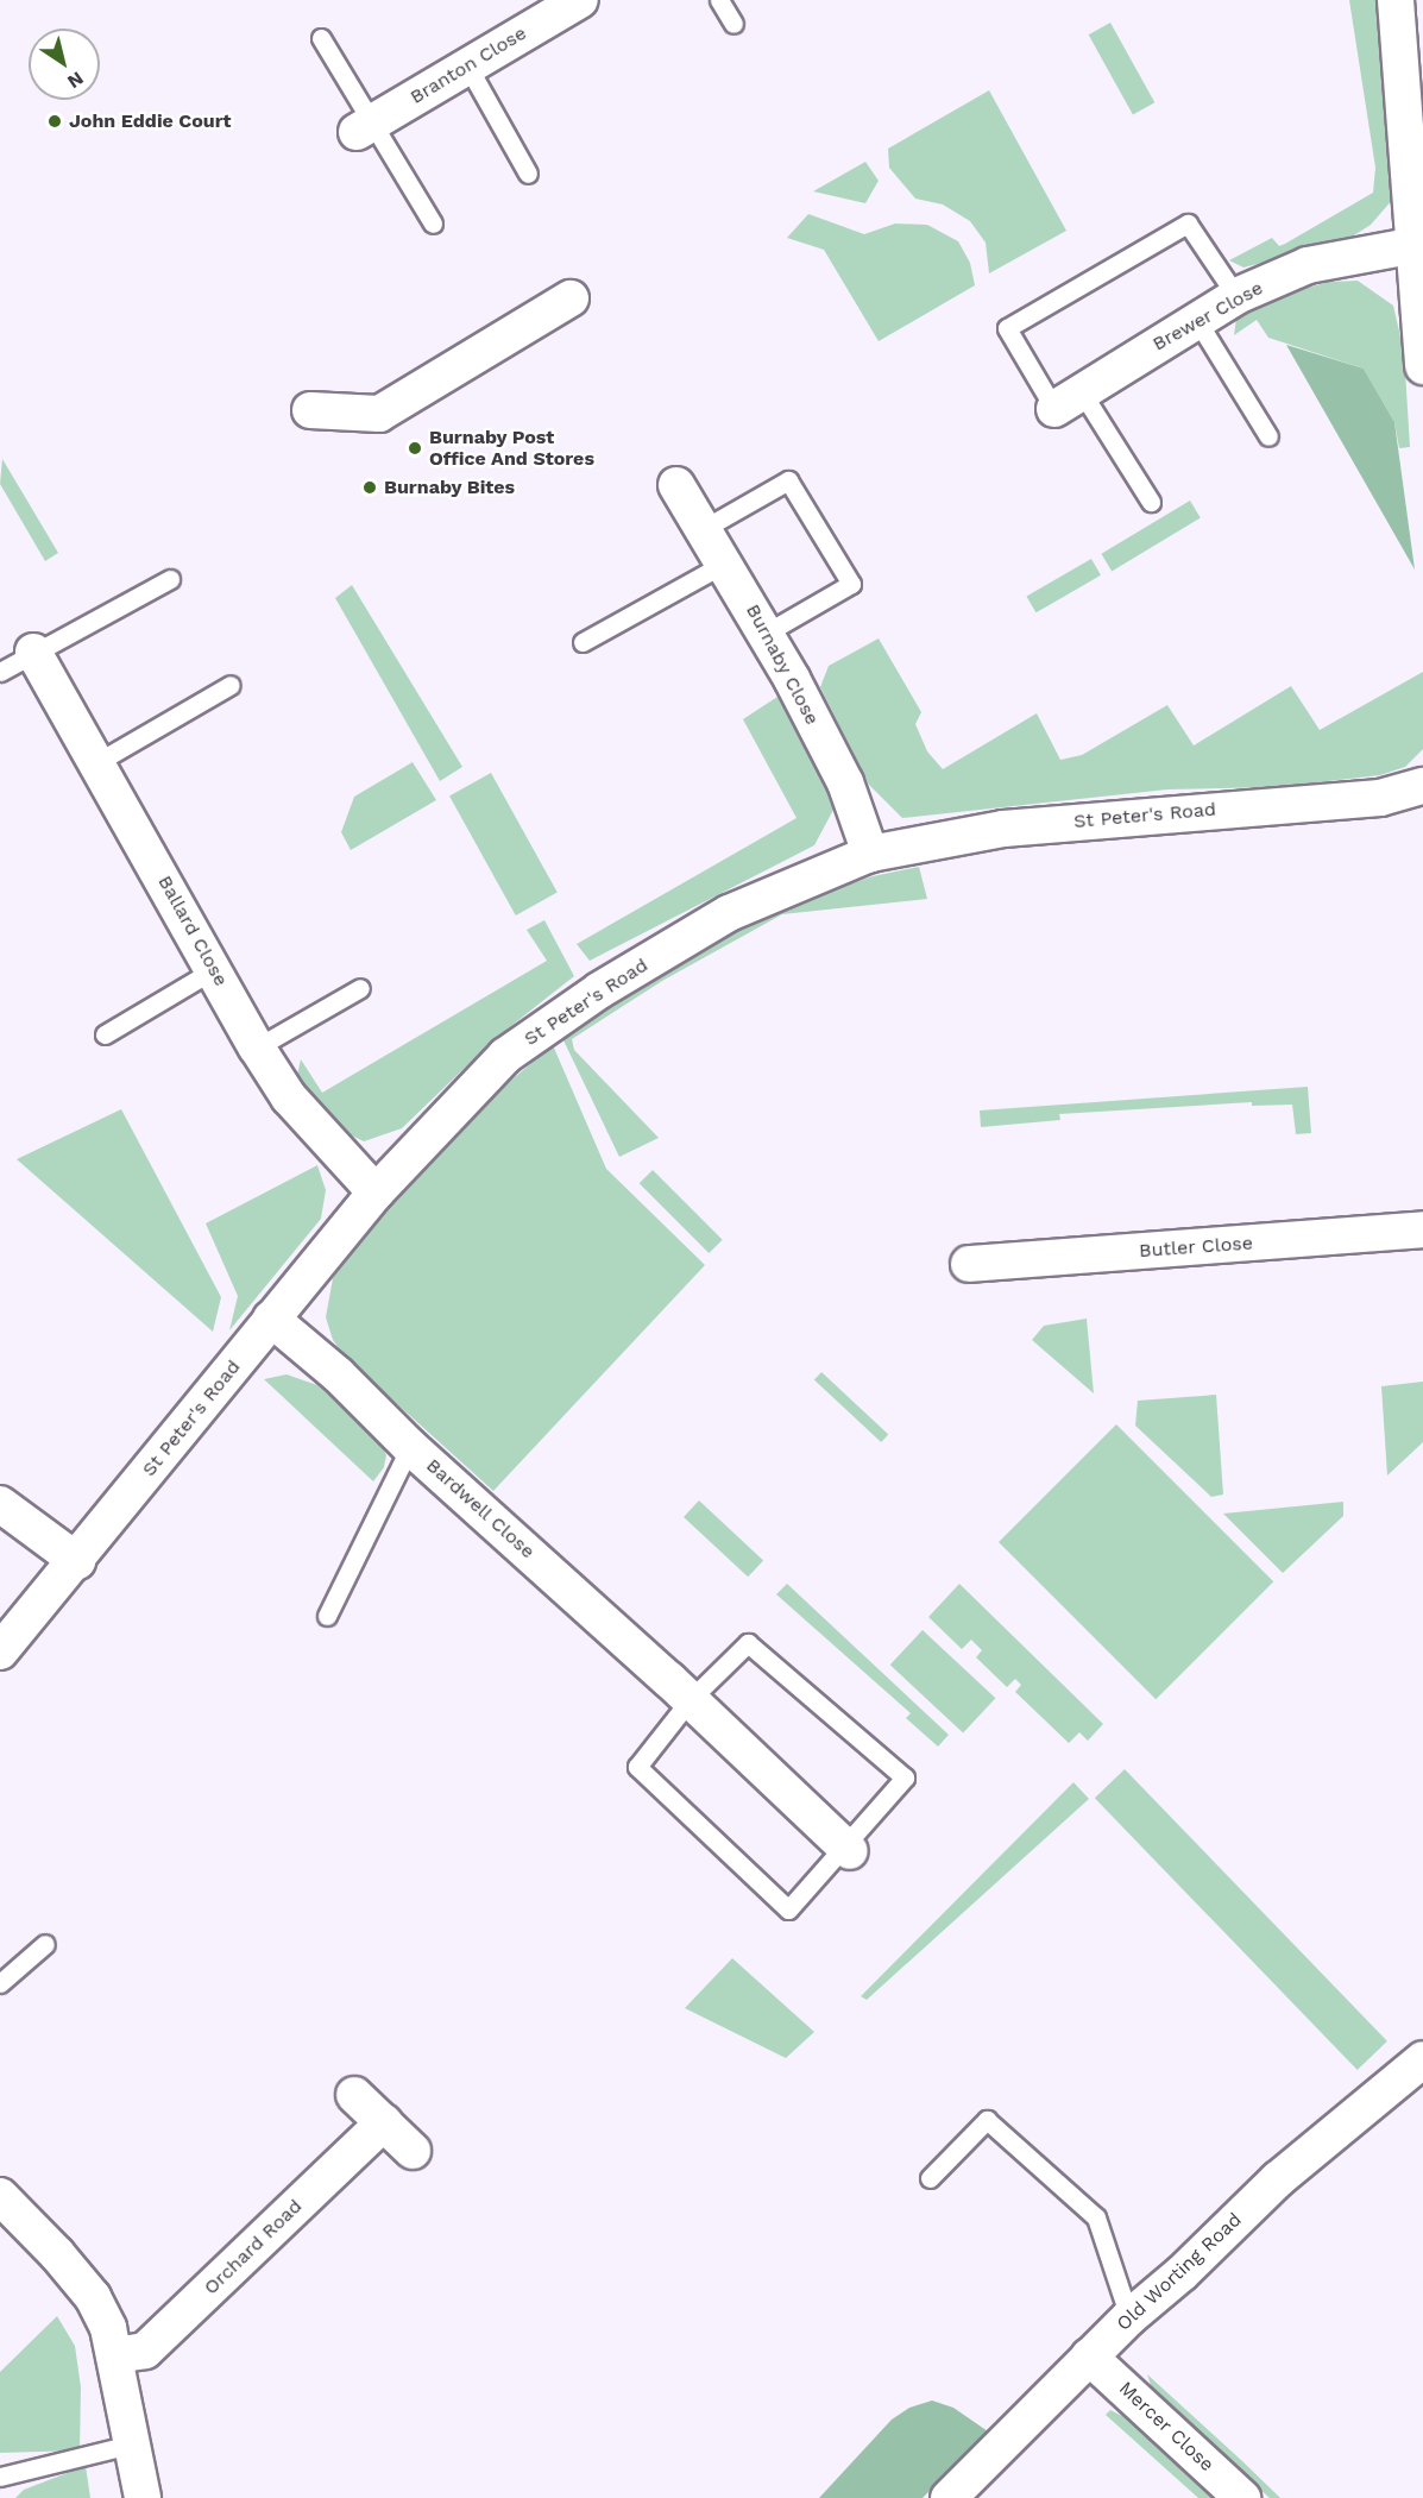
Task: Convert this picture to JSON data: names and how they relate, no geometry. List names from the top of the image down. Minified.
{"streets":{"street":["Branton Close","Brewer Close","Burnaby Close","St Peter's Road","Ballard Close","Butler Close","Bardwell Close","Orchard Road","Old Worting Road","Mercer Close"]},"crossings":[["Burnaby Close","St Peter's Road"],["St Peter's Road","Ballard Close"],["St Peter's Road","Bardwell Close"],["Old Worting Road","Mercer Close"]],"places":["John Eddie Court","Burnaby Post Office And Stores","Burnaby Bites"],"north":"bottom right"}
